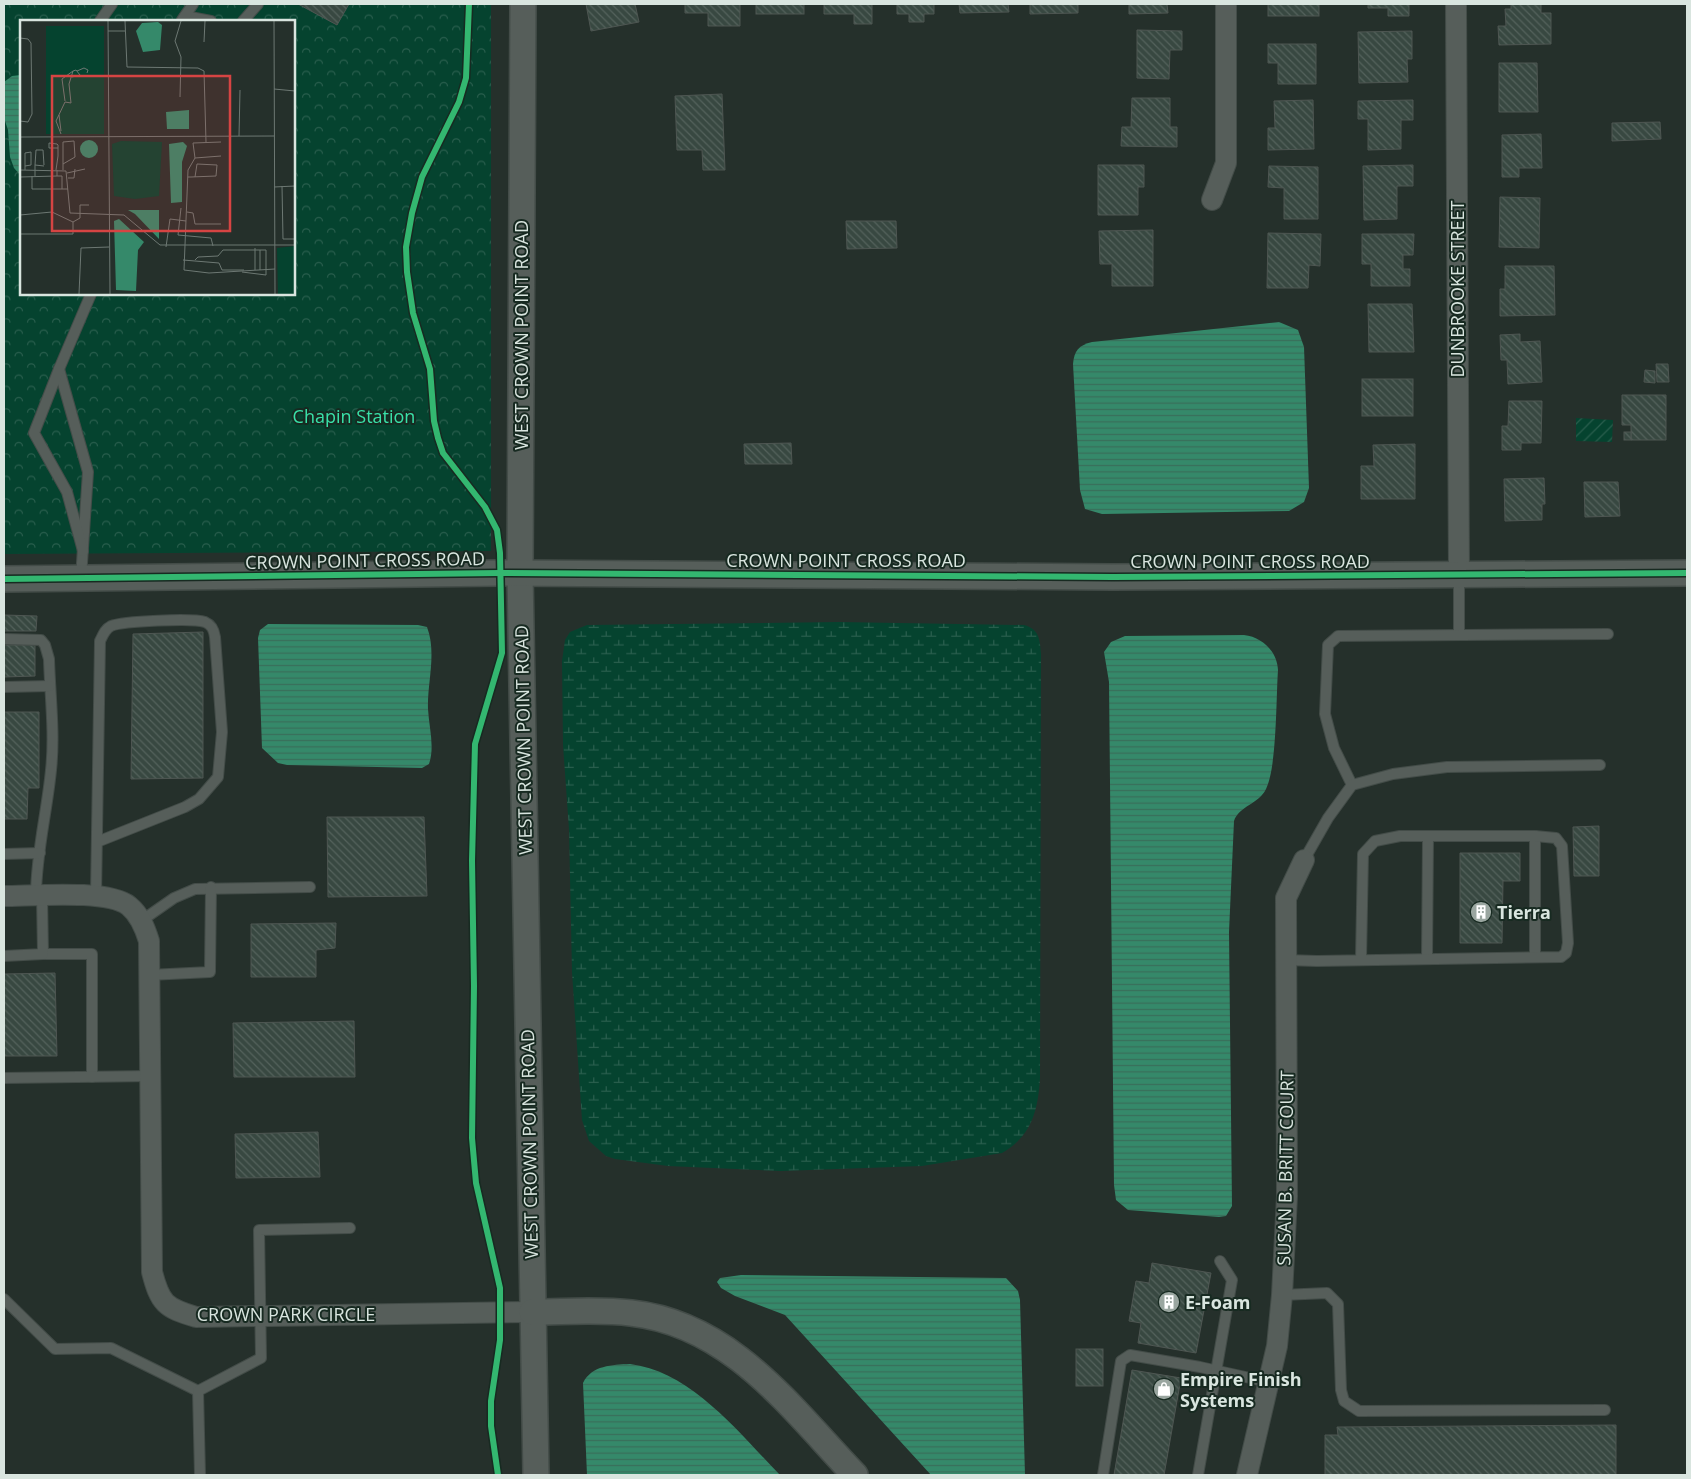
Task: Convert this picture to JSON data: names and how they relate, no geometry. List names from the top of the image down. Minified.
{"streets":{"street":["DUNBROOKE STREET","WEST CROWN POINT ROAD","CROWN POINT CROSS ROAD","SUSAN B. BRITT COURT","CROWN PARK CIRCLE"]},"crossings":[["DUNBROOKE STREET","CROWN POINT CROSS ROAD"],["WEST CROWN POINT ROAD","CROWN POINT CROSS ROAD"],["WEST CROWN POINT ROAD","CROWN PARK CIRCLE"]],"parks":["Chapin Station"],"places":{"building":["Tierra","E-Foam"],"shop":["Empire Finish Systems"]}}
